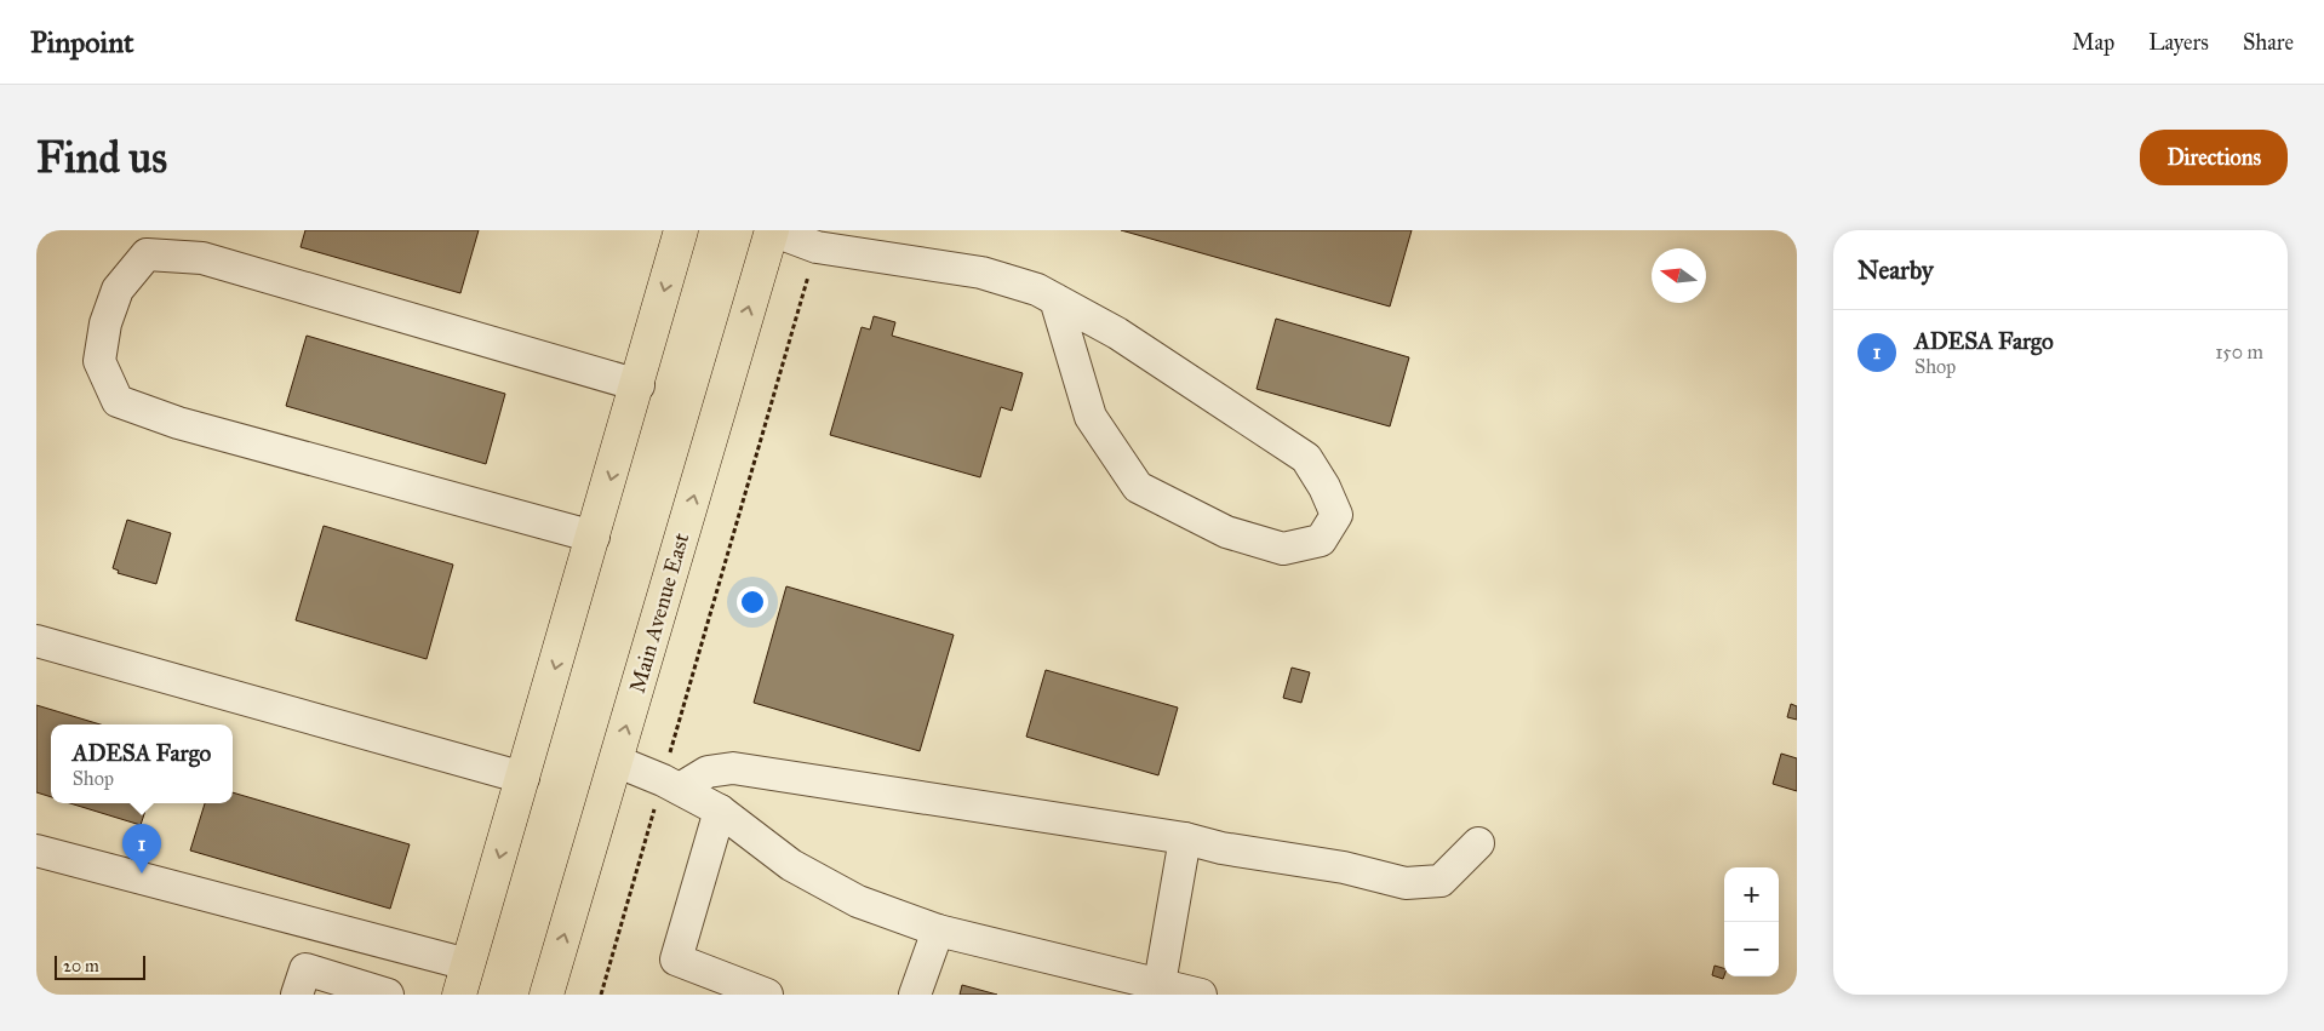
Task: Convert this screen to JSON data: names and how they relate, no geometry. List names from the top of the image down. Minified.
{"streets":{"main road":["Main Avenue East"]},"scale_bar":"20 m","north":"left","page":{"header":"Pinpoint","nav":["Map","Layers","Share"],"buttons":"Directions","title":"Find us","heading":"Nearby","list":[{"mark":"1","name":"ADESA Fargo","note":"Shop","value":"150 m"}],"popup":["ADESA Fargo","Shop"],"pins":"1","map_buttons":["+","−"],"scale":"20 m"}}
